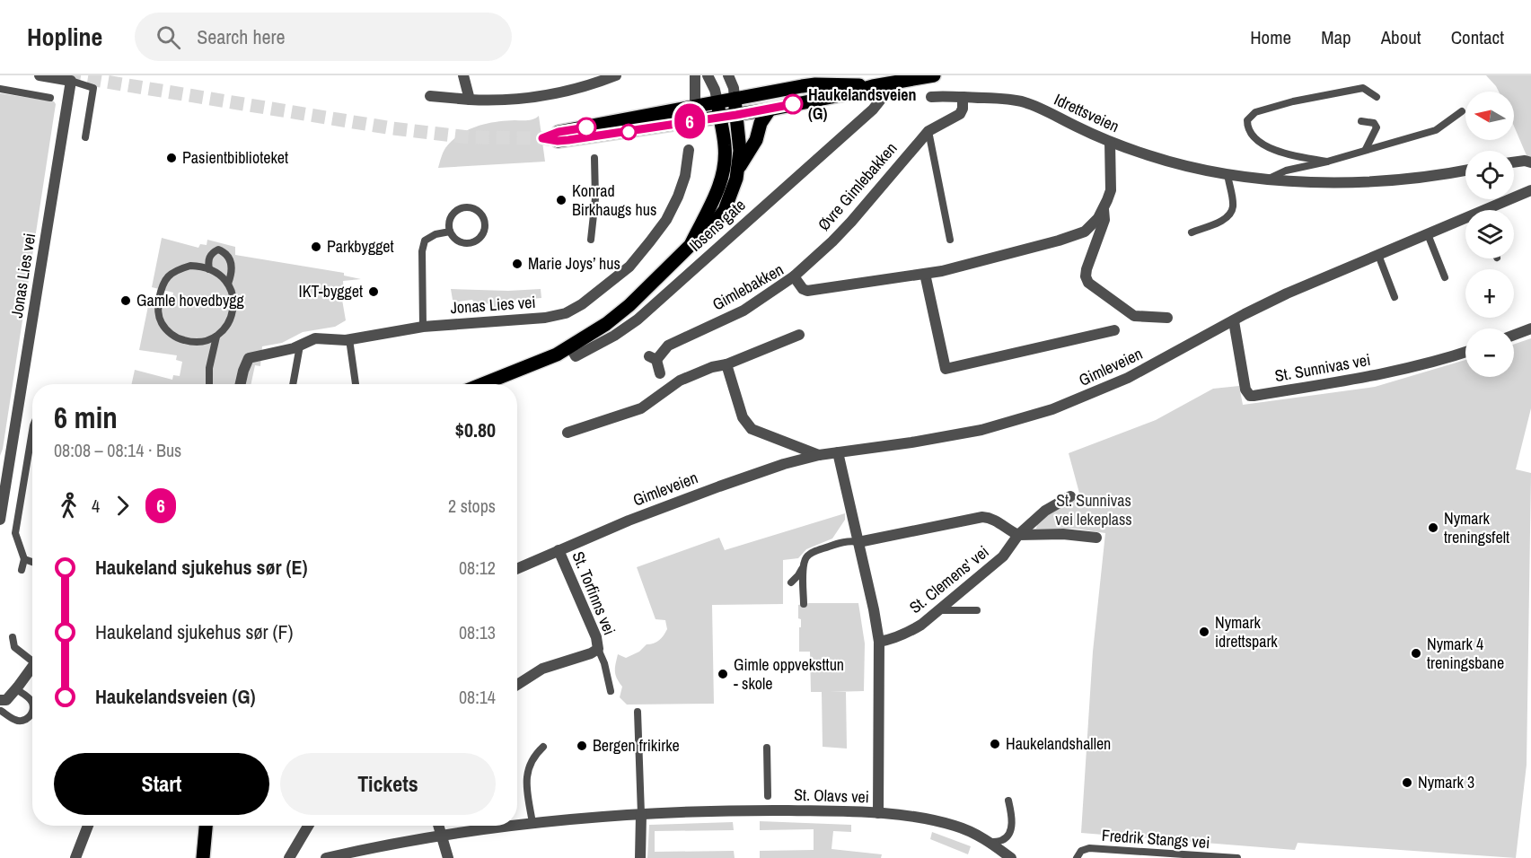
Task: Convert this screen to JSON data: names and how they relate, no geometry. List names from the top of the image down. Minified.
{"streets":{"main road":["Ibsens gate"],"street":["Idrettsveien","Øvre Gimlebakken","Jonas Lies vei","Gimlebakken","Gimleveien","St. Sunnivas vei","St. Clemens' vei","St. Torfinns vei","St. Olavs vei"],"lane":["Fredrik Stangs vei"]},"crossings":[["Idrettsveien","Øvre Gimlebakken"],["Idrettsveien","Gimlebakken"],["Øvre Gimlebakken","Gimlebakken"],["Gimleveien","St. Sunnivas vei"],["Gimleveien","St. Torfinns vei"]],"parks":["St. Sunnivas vei lekeplass"],"places":["Haukelandsveien (G)","Pasientbiblioteket","Konrad Birkhaugs hus","Parkbygget","Marie Joys’ hus","IKT-bygget","Gamle hovedbygg","Nymark treningsfelt","Nymark idrettspark","Nymark 4 treningsbane","Gimle oppveksttun - skole","Haukelandshallen","Bergen frikirke","Nymark 3"],"lines":["bus line 6"],"north":"left","page":{"header":"Hopline","search":"Search here","nav":["Home","Map","About","Contact"],"on_map":"6","map_buttons":["+","−"],"heading":["6 min","08:08 – 08:14 · Bus","$0.80"],"legs":["4","6","2 stops"],"list":[{"name":"Haukeland sjukehus sør (E)","value":"08:12"},{"name":"Haukeland sjukehus sør (F)","value":"08:13"},{"name":"Haukelandsveien (G)","value":"08:14"}],"buttons":["Start","Tickets"]}}
